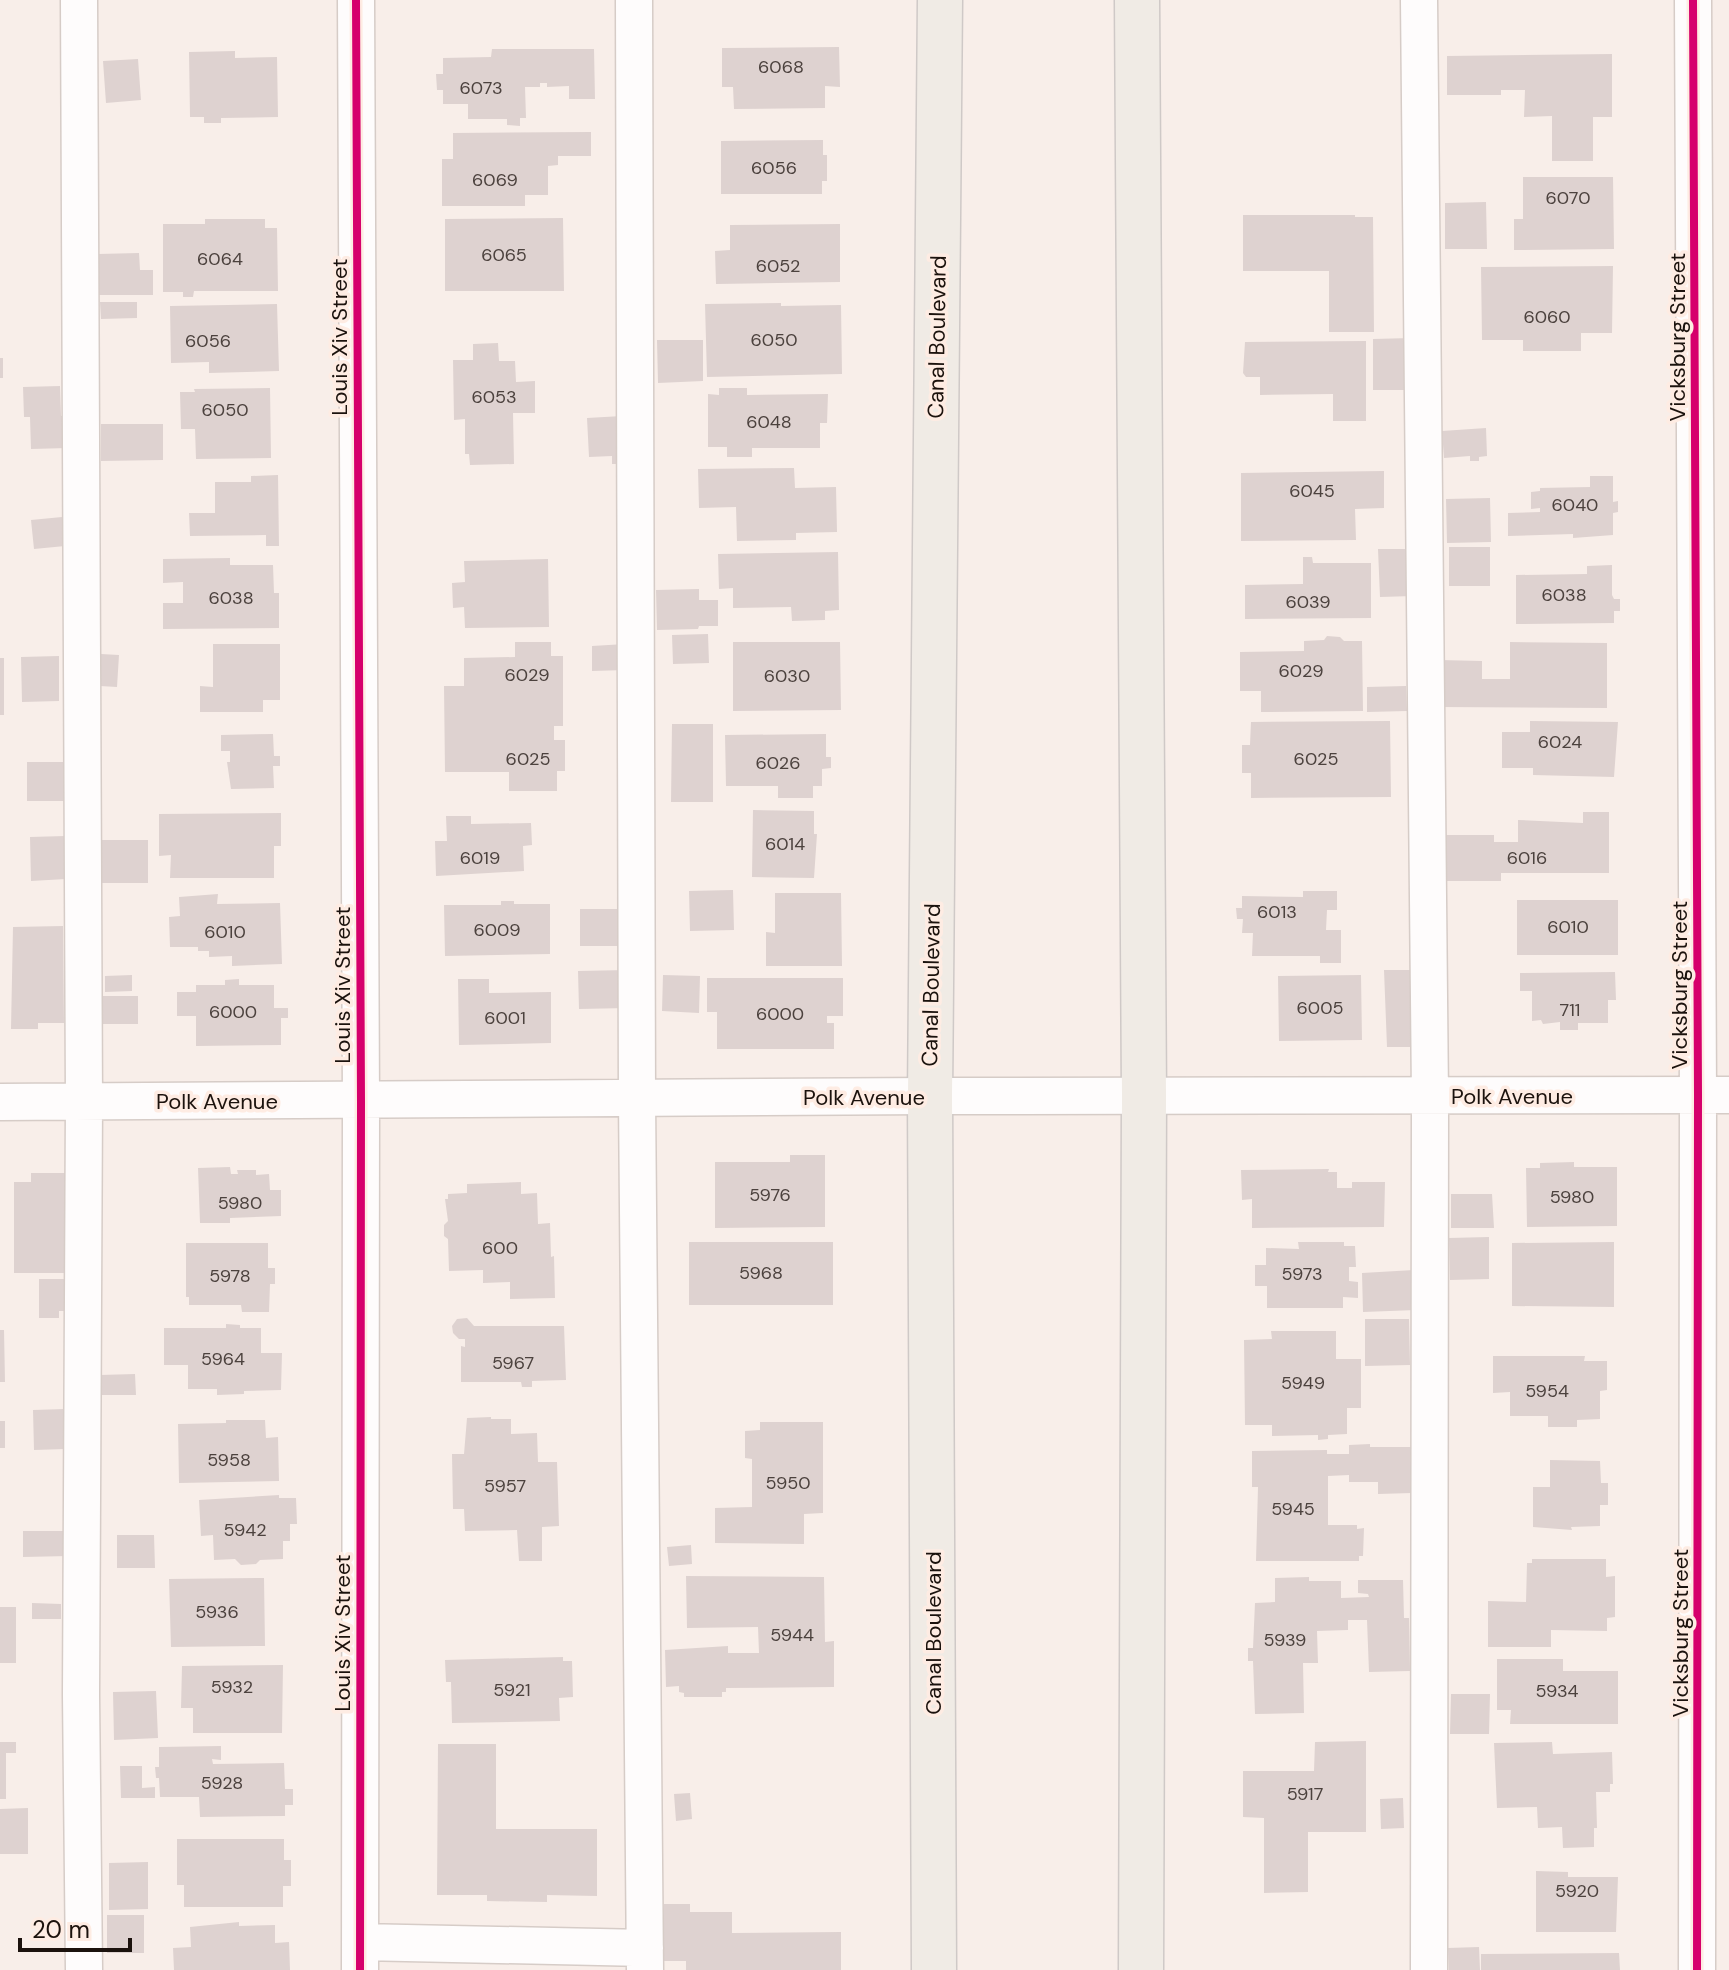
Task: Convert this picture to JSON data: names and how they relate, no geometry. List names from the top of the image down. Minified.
{"streets":{"main road":["Canal Boulevard"],"street":["Louis Xiv Street","Vicksburg Street","Polk Avenue"]},"crossings":[["Louis Xiv Street","Polk Avenue"],["Canal Boulevard","Polk Avenue"],["Vicksburg Street","Polk Avenue"]],"house_numbers":["6068","6073","6056","6069","6070","6065","6064","6052","6060","6050","6056","6053","6050","6048","6045","6040","6038","6038","6039","6029","6029","6030","6024","6025","6025","6026","6014","6019","6016","6013","6010","6009","6010","6005","711","6000","6000","6001","5976","5980","5980","600","5968","5973","5978","5964","5967","5949","5954","5958","5950","5957","5945","5942","5936","5944","5939","5932","5921","5934","5928","5917","5920"],"scale_bar":"20 m"}
